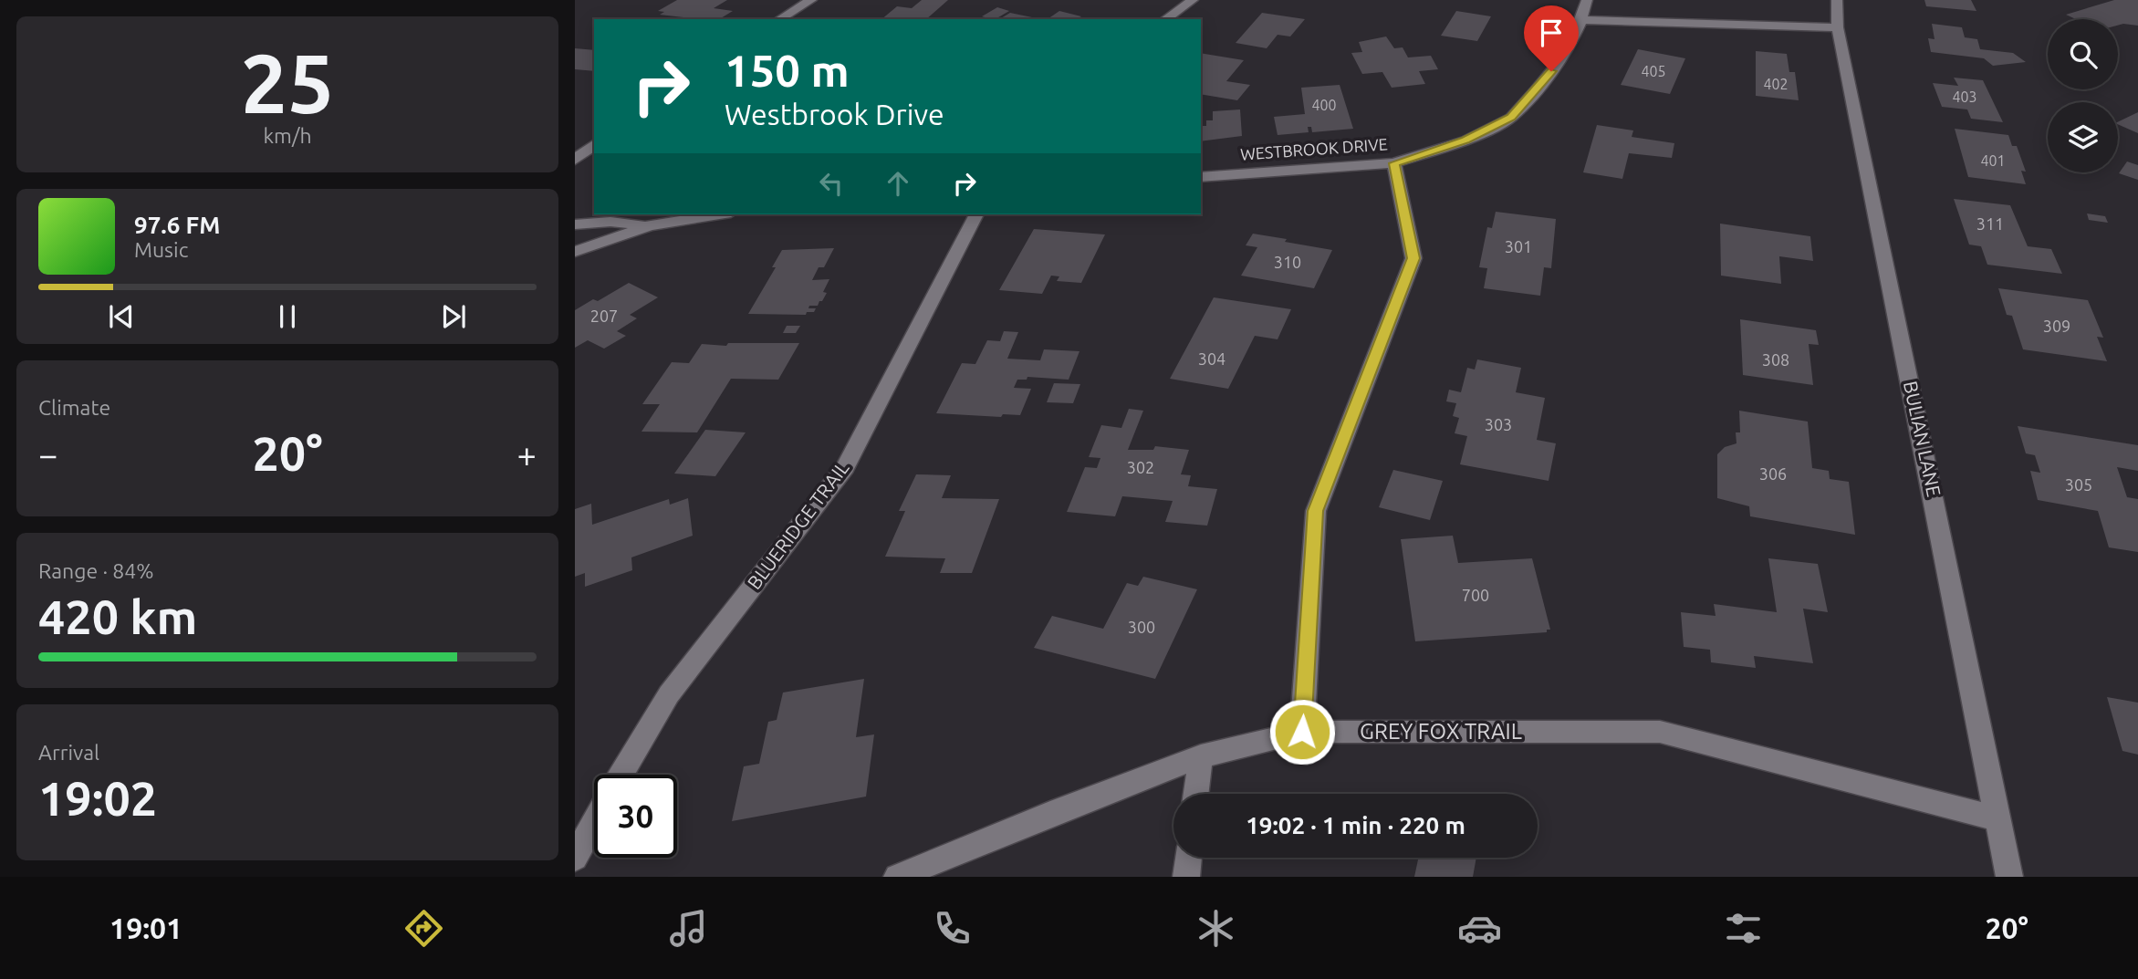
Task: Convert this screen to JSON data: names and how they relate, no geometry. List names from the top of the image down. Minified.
{"streets":{"street":["WESTBROOK DRIVE","BULIAN LANE","BLUERIDGE TRAIL","GREY FOX TRAIL"]},"crossings":[["BULIAN LANE","GREY FOX TRAIL"]],"house_numbers":["405","402","403","400","401","311","301","310","207","309","304","308","303","302","306","305","700","300"],"page":{"tile":[["25","km/h"],"Climate",["Range · 84%","420 km"],["Arrival","19:02"]],"turn":["150 m","Westbrook Drive"],"song":["97.6 FM","Music"],"heat":["−","20°","+"],"limit":"30","trip":"19:02 · 1 min · 220 m","tabs":["19:01","20°"]}}
